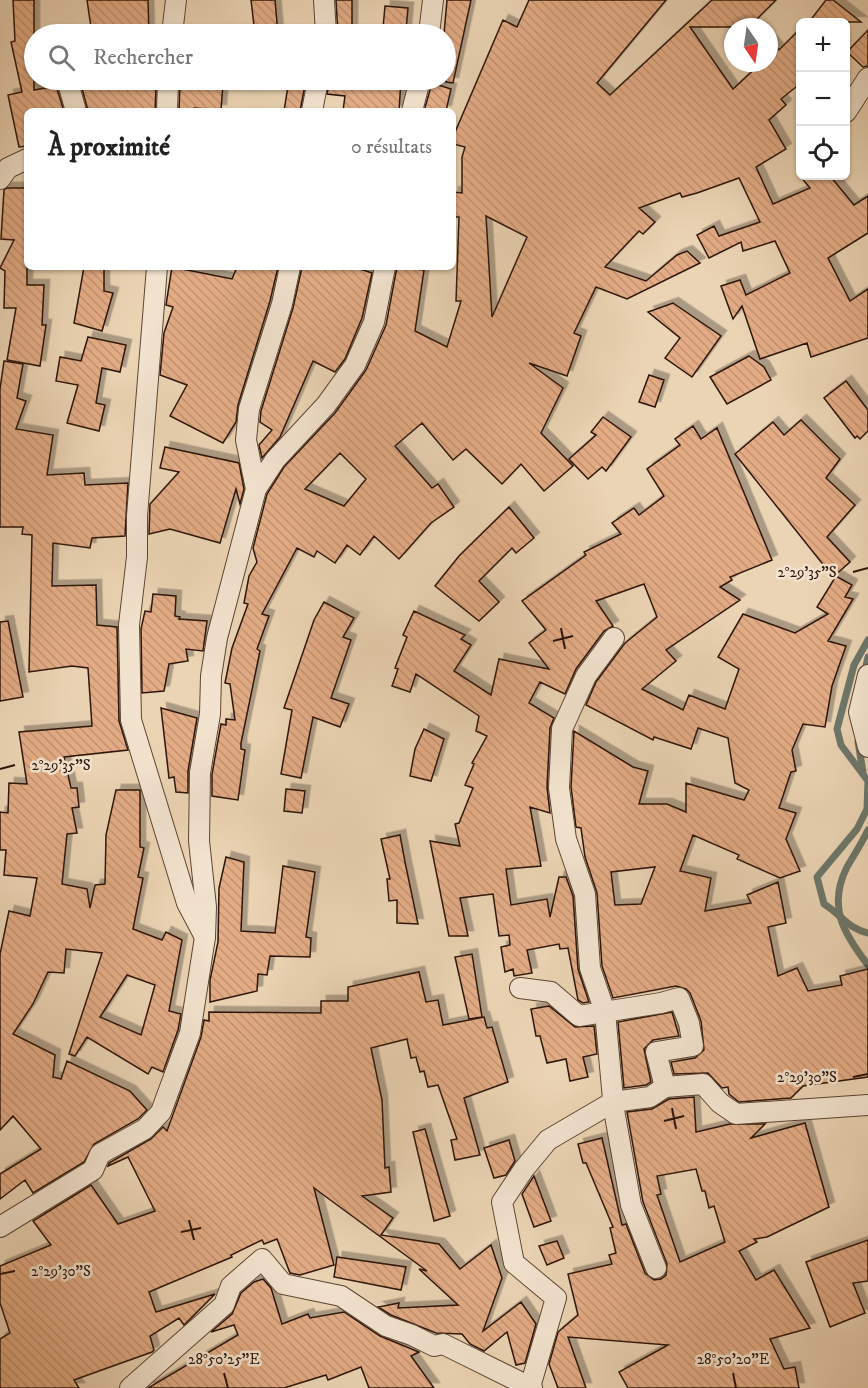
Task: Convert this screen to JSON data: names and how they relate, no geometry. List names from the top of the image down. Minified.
{"north":"bottom","page":{"map_buttons":["+","−"],"search":"Rechercher","heading":["À proximité","0 résultats"]},"coordinates":["2°29'35\"S","2°29'30\"S","28°50'25\"E","28°50'20\"E"]}
